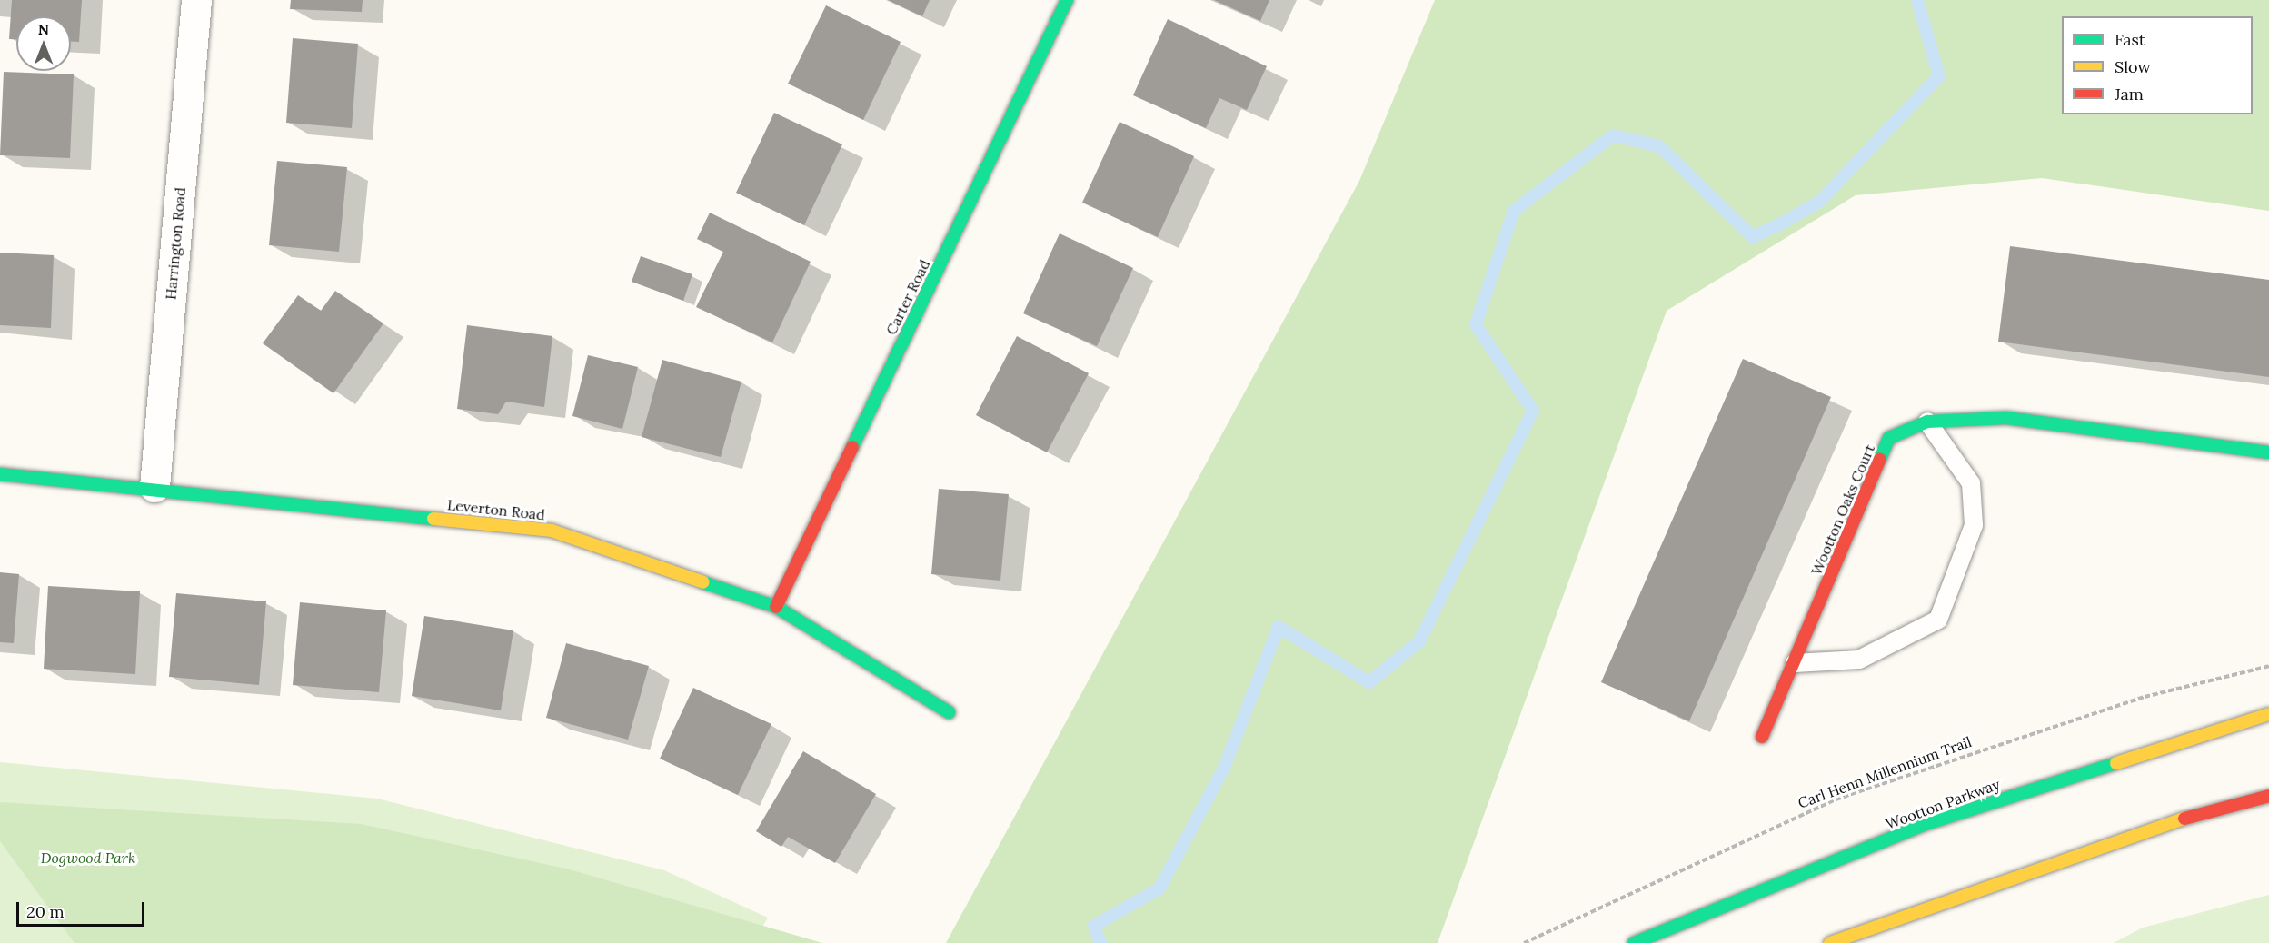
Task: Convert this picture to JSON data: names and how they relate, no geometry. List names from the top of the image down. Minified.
{"streets":{"street":["Harrington Road","Carter Road","Leverton Road","Wootton Oaks Court","Wootton Parkway"],"path":["Carl Henn Millennium Trail"]},"crossings":[["Harrington Road","Leverton Road"],["Carter Road","Leverton Road"]],"parks":["Dogwood Park"],"legend":["Fast","Slow","Jam"],"scale_bar":"20 m","north":"top"}
